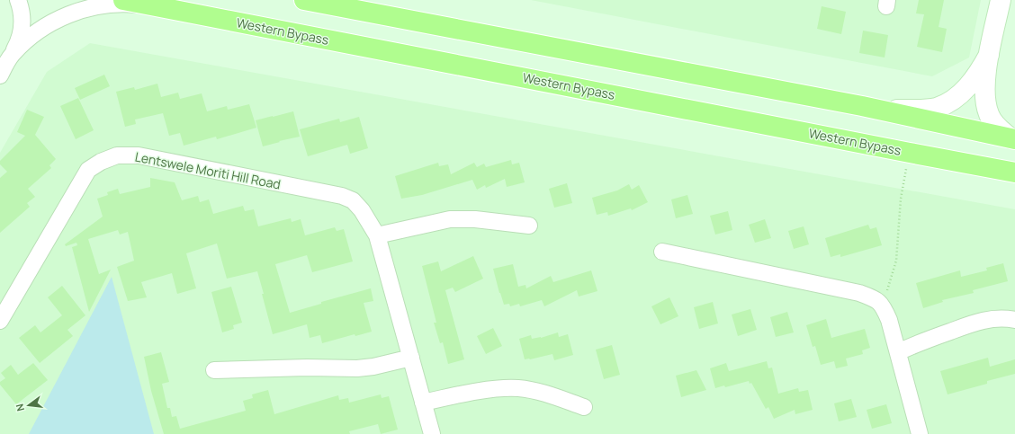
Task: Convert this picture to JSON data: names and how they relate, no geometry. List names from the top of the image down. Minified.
{"streets":{"highway":["Western Bypass"],"street":["Lentswele Moriti Hill Road"]},"north":"left"}
